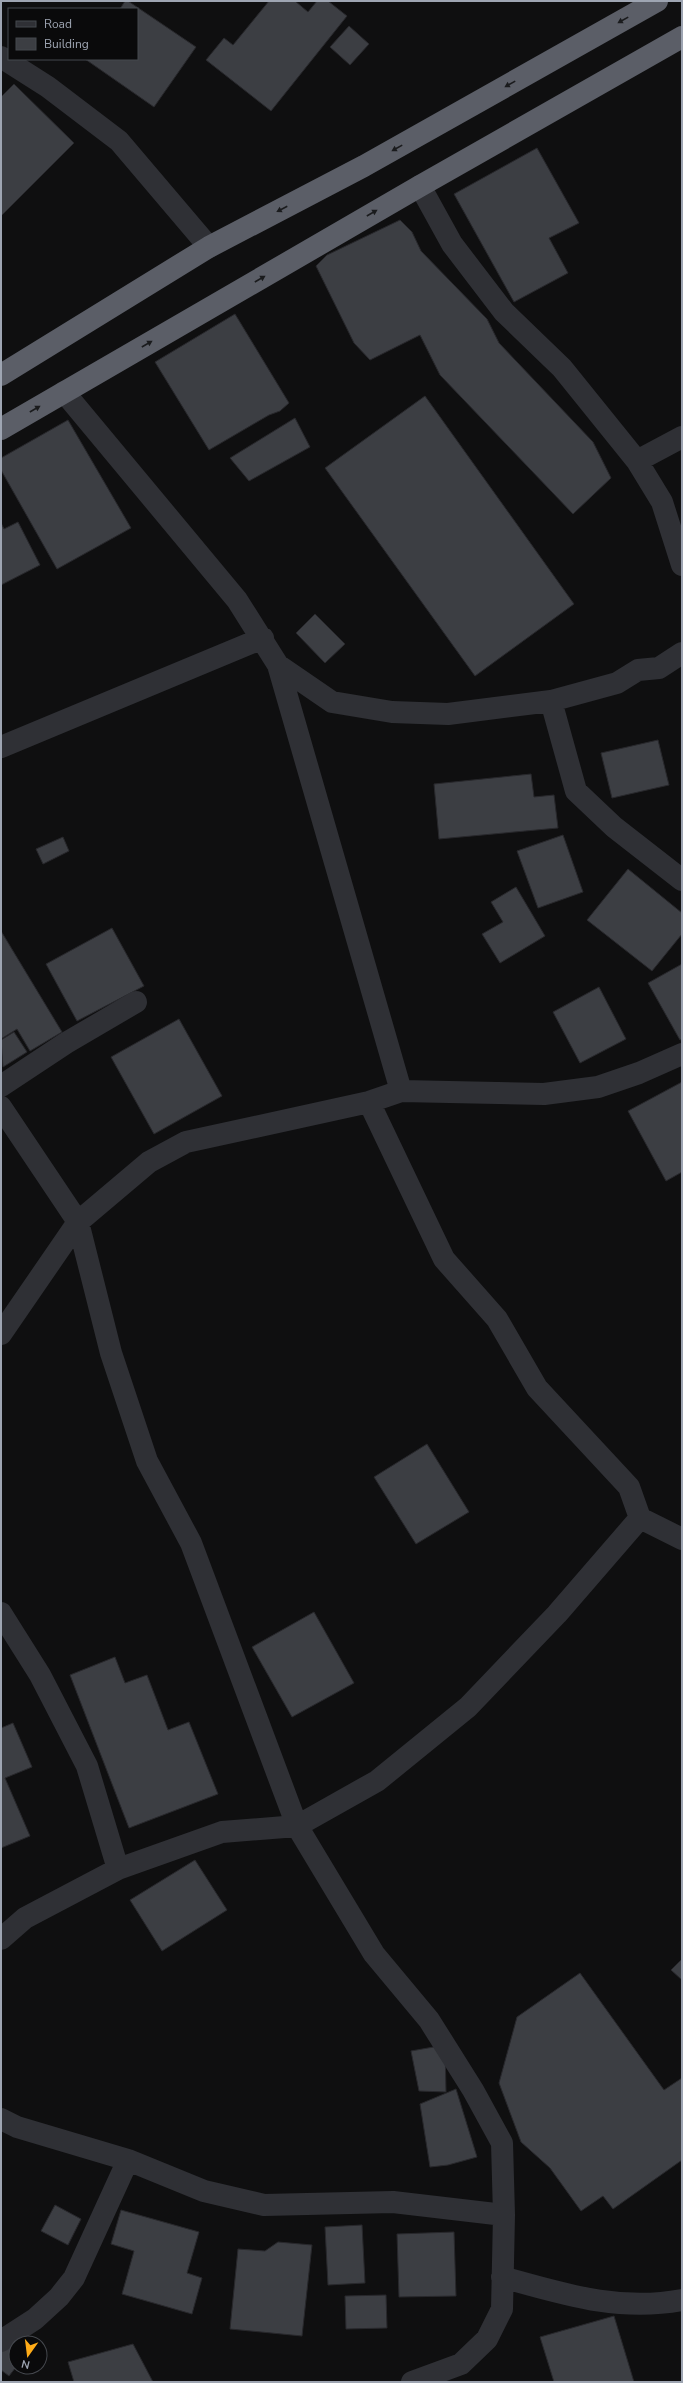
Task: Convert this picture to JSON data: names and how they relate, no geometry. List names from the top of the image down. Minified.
{"legend":["Road","Building"],"north":"bottom"}
